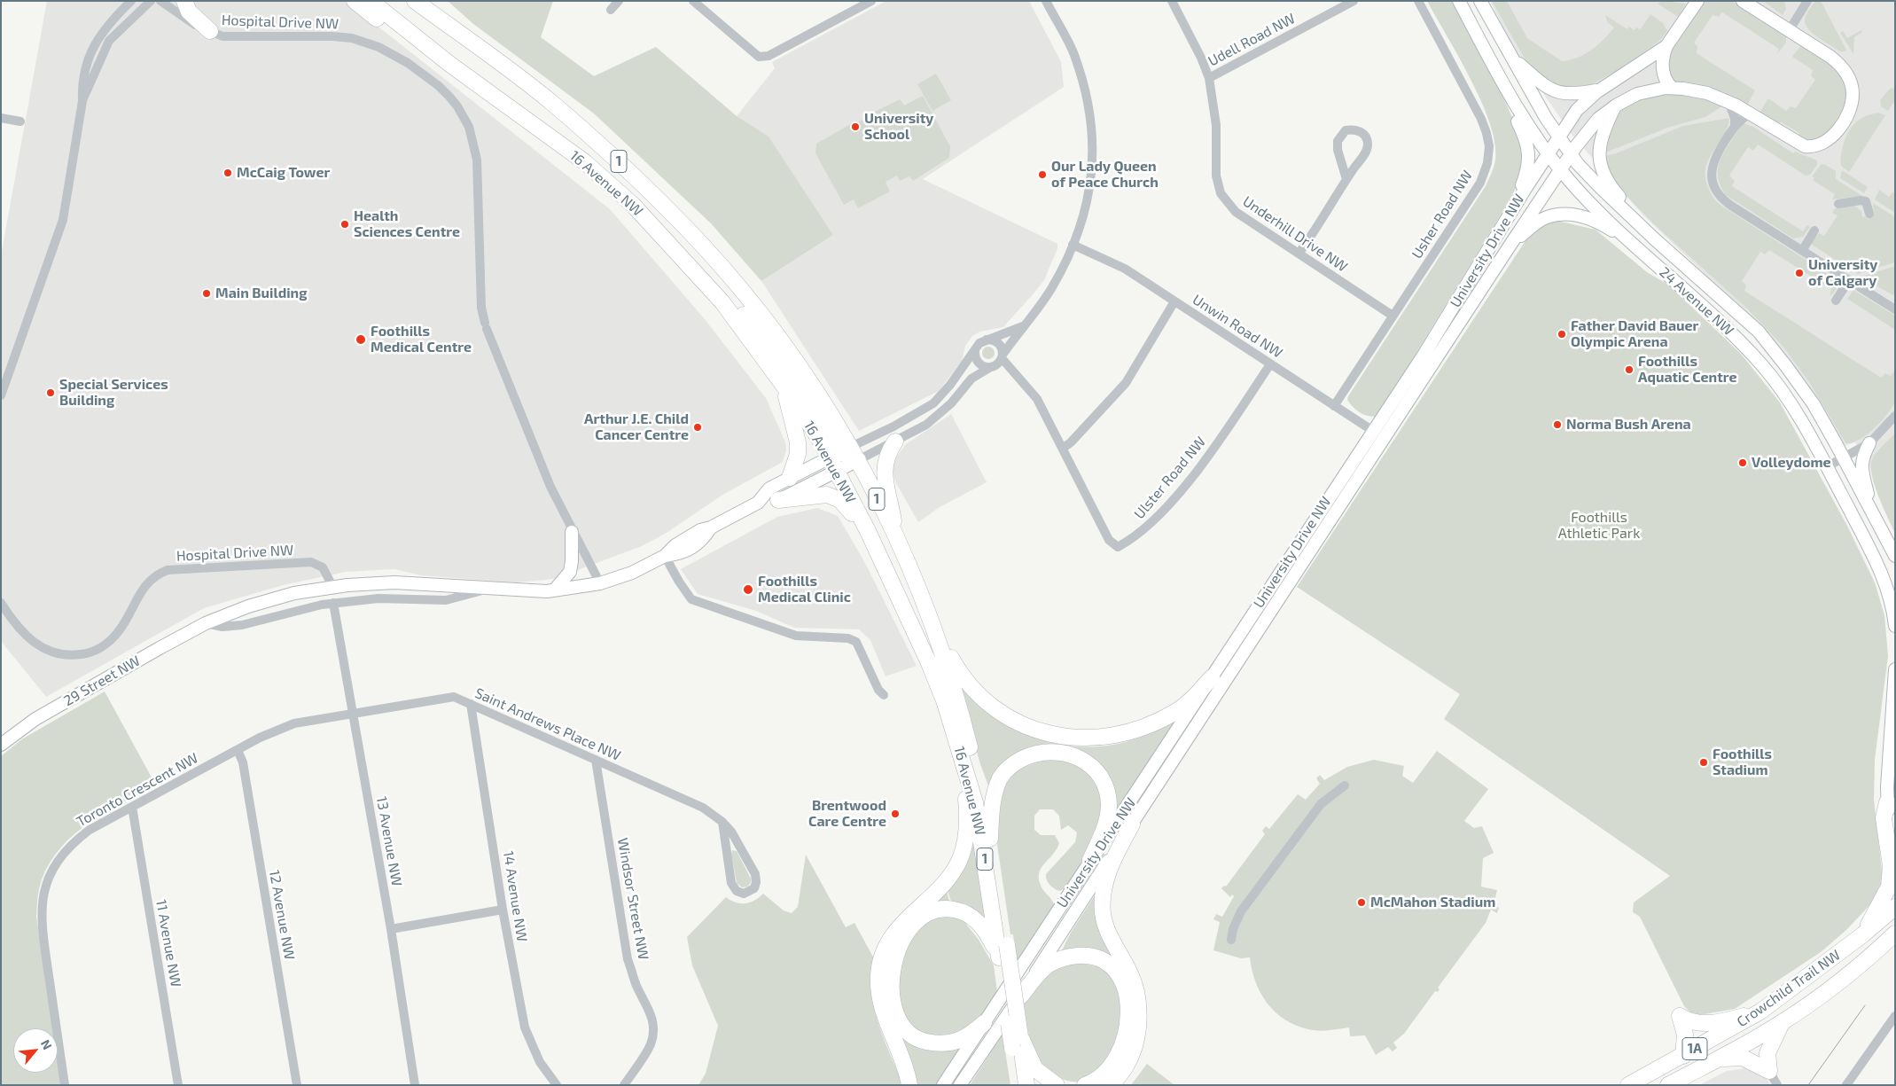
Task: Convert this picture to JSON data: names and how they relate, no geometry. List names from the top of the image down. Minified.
{"streets":{"highway":["1","16 Avenue NW","Crowchild Trail NW","1A"],"street":["Hospital Drive NW","Udell Road NW","Usher Road NW","Underhill Drive NW","University Drive NW","24 Avenue NW","Unwin Road NW","Ulster Road NW","29 Street NW","Saint Andrews Place NW","Toronto Crescent NW","13 Avenue NW","14 Avenue NW","Windsor Street NW","12 Avenue NW","11 Avenue NW"]},"crossings":[["Hospital Drive NW","29 Street NW"],["Udell Road NW","Underhill Drive NW"],["16 Avenue NW","29 Street NW"],["Usher Road NW","Underhill Drive NW"],["Usher Road NW","Unwin Road NW"],["University Drive NW","24 Avenue NW"],["University Drive NW","Unwin Road NW"],["Unwin Road NW","Ulster Road NW"],["29 Street NW","13 Avenue NW"],["Saint Andrews Place NW","Toronto Crescent NW"],["Saint Andrews Place NW","13 Avenue NW"],["Saint Andrews Place NW","14 Avenue NW"],["Saint Andrews Place NW","Windsor Street NW"],["Toronto Crescent NW","13 Avenue NW"],["Toronto Crescent NW","12 Avenue NW"],["Toronto Crescent NW","11 Avenue NW"]],"parks":["Foothills Athletic Park"],"places":["University School","McCaig Tower","Our Lady Queen of Peace Church","Health Sciences Centre","University of Calgary","Main Building","Father David Bauer Olympic Arena","Foothills Medical Centre","Foothills Aquatic Centre","Special Services Building","Norma Bush Arena","Arthur J.E. Child Cancer Centre","Volleydome","Foothills Medical Clinic","Foothills Stadium","Brentwood Care Centre","McMahon Stadium"],"north":"top right"}
